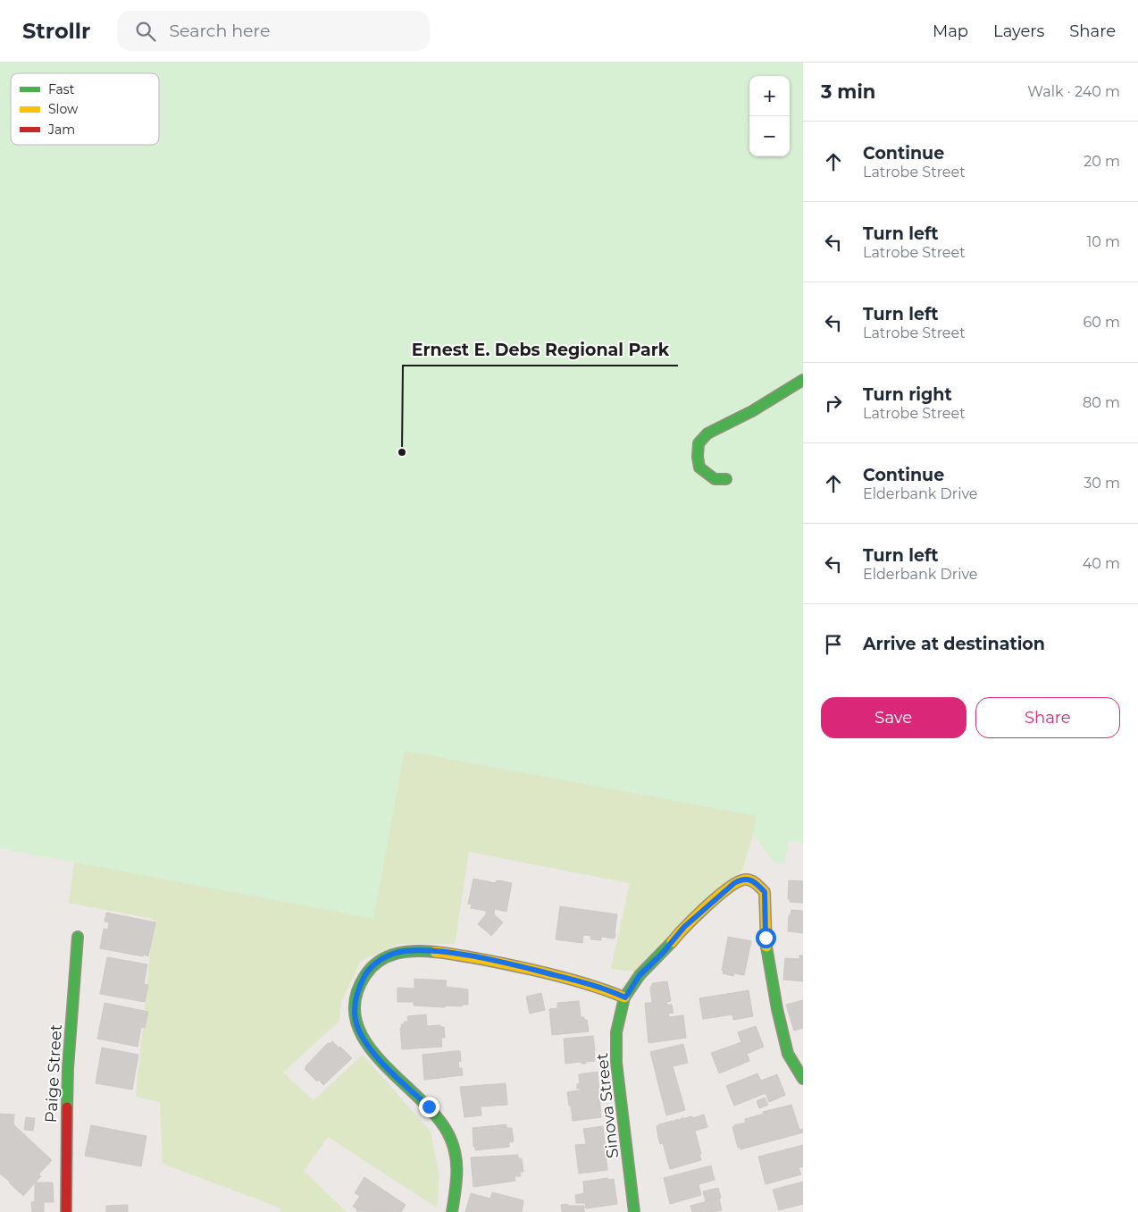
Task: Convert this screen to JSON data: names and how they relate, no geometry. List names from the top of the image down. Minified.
{"streets":{"street":["Paige Street","Sinova Street"]},"places":["Ernest E. Debs Regional Park"],"legend":["Fast","Slow","Jam"],"page":{"header":"Strollr","search":"Search here","nav":["Map","Layers","Share"],"heading":["3 min","Walk · 240 m"],"map_buttons":["+","−"],"list":[["Continue","Latrobe Street","20 m"],["Turn left","Latrobe Street","10 m"],["Turn left","Latrobe Street","60 m"],["Turn right","Latrobe Street","80 m"],["Continue","Elderbank Drive","30 m"],["Turn left","Elderbank Drive","40 m"],"Arrive at destination"],"buttons":["Save","Share"]}}
